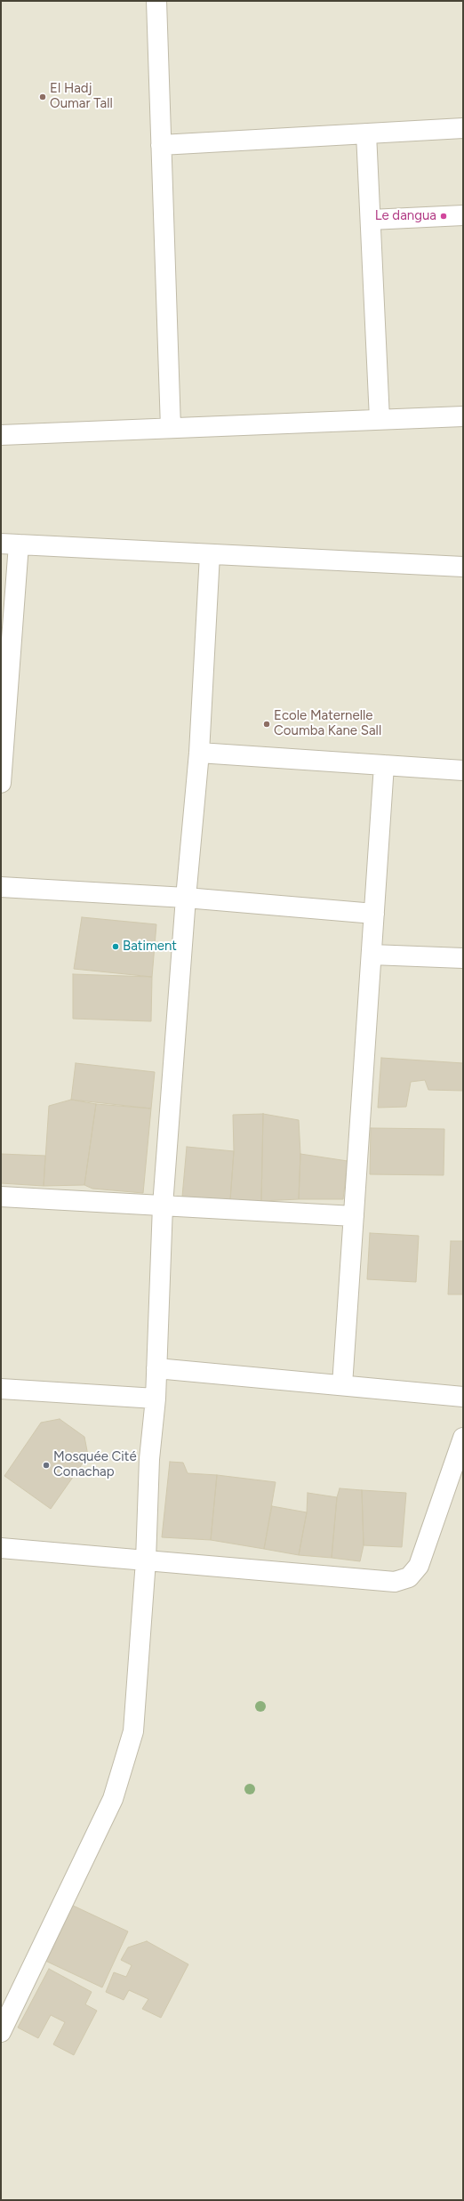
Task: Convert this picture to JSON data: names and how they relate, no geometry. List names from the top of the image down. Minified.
{"places":["El Hadj Oumar Tall","Le dangua","Ecole Maternelle Coumba Kane Sall","Batiment","Mosquée Cité Conachap"]}
